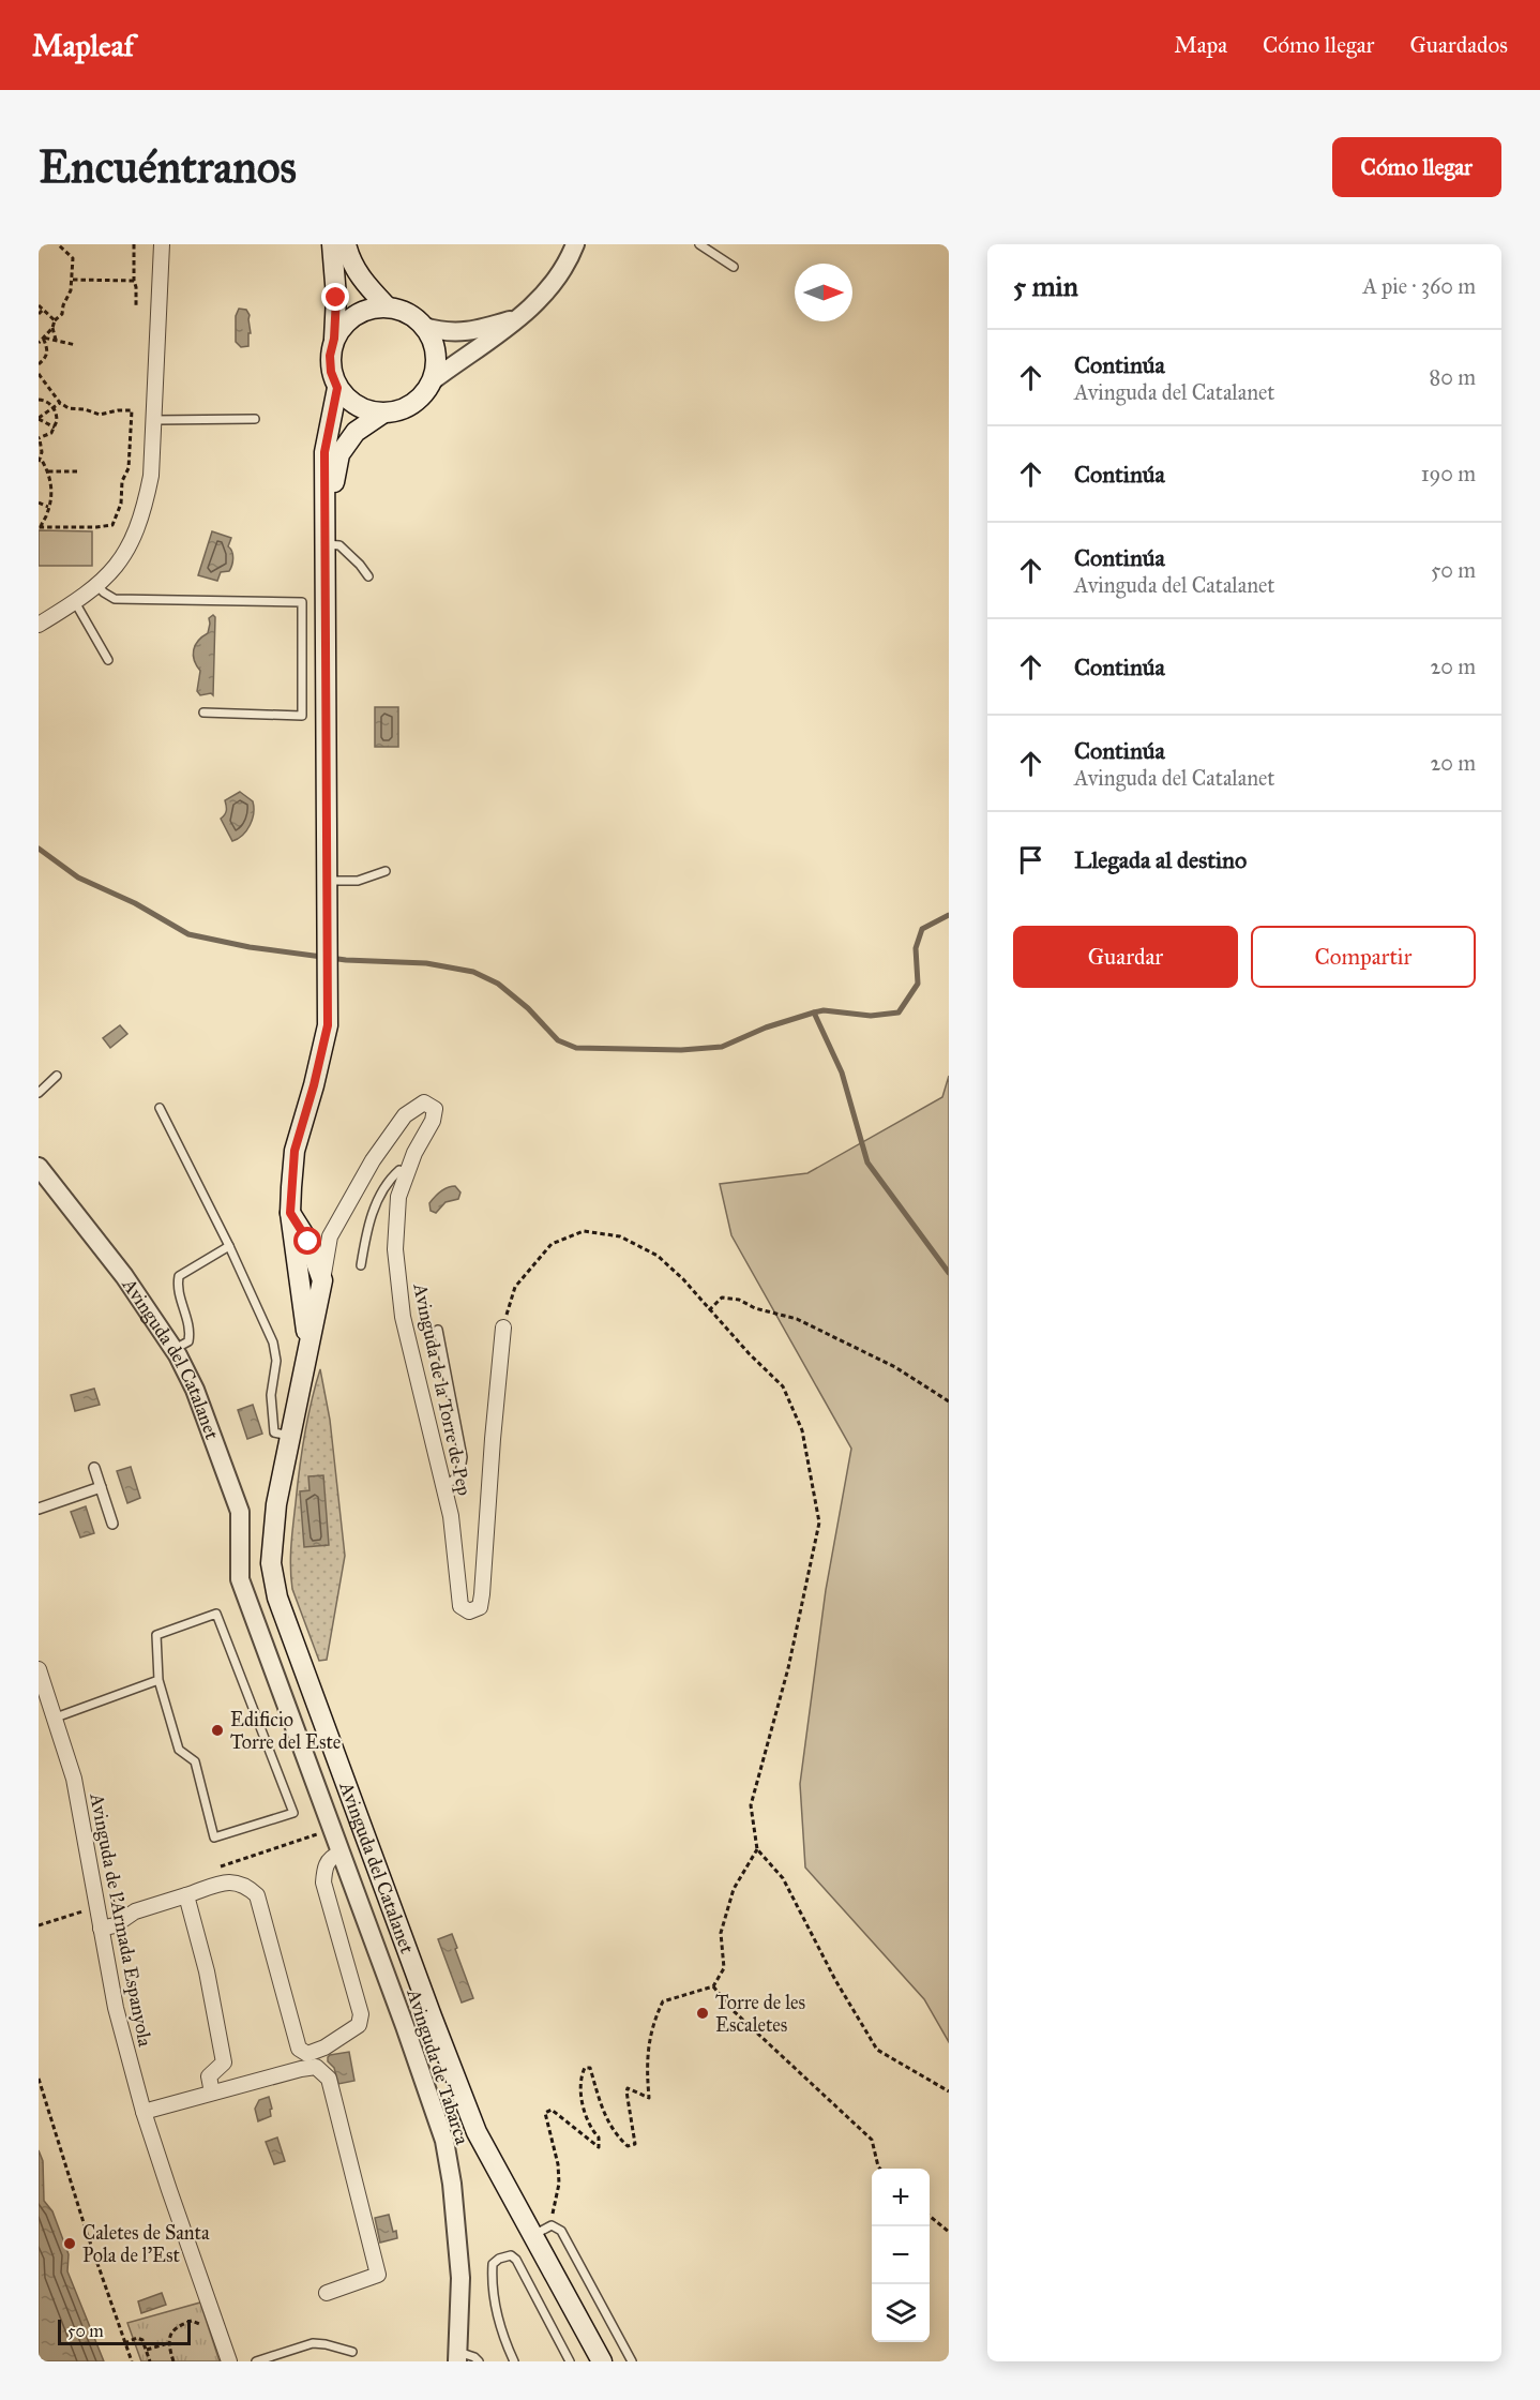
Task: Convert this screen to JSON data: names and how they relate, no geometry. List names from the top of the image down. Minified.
{"streets":{"main road":["Avinguda del Catalanet"],"street":["Avinguda de la Torre de Pep","Avinguda de l'Armada Espanyola","Avinguda de Tabarca"]},"crossings":[["Avinguda del Catalanet","Avinguda de la Torre de Pep"],["Avinguda del Catalanet","Avinguda de Tabarca"]],"places":["Edificio Torre del Este","Torre de les Escaletes","Caletes de Santa Pola de l'Est"],"scale_bar":"50 m","north":"right","page":{"header":"Mapleaf","nav":["Mapa","Cómo llegar","Guardados"],"buttons":["Cómo llegar",["Guardar","Compartir"]],"title":"Encuéntranos","heading":["5 min","A pie · 360 m"],"list":[["Continúa","Avinguda del Catalanet","80 m"],["Continúa","190 m"],["Continúa","Avinguda del Catalanet","50 m"],["Continúa","20 m"],["Continúa","Avinguda del Catalanet","20 m"],"Llegada al destino"],"map_buttons":["+","−"],"scale":"50 m"}}
